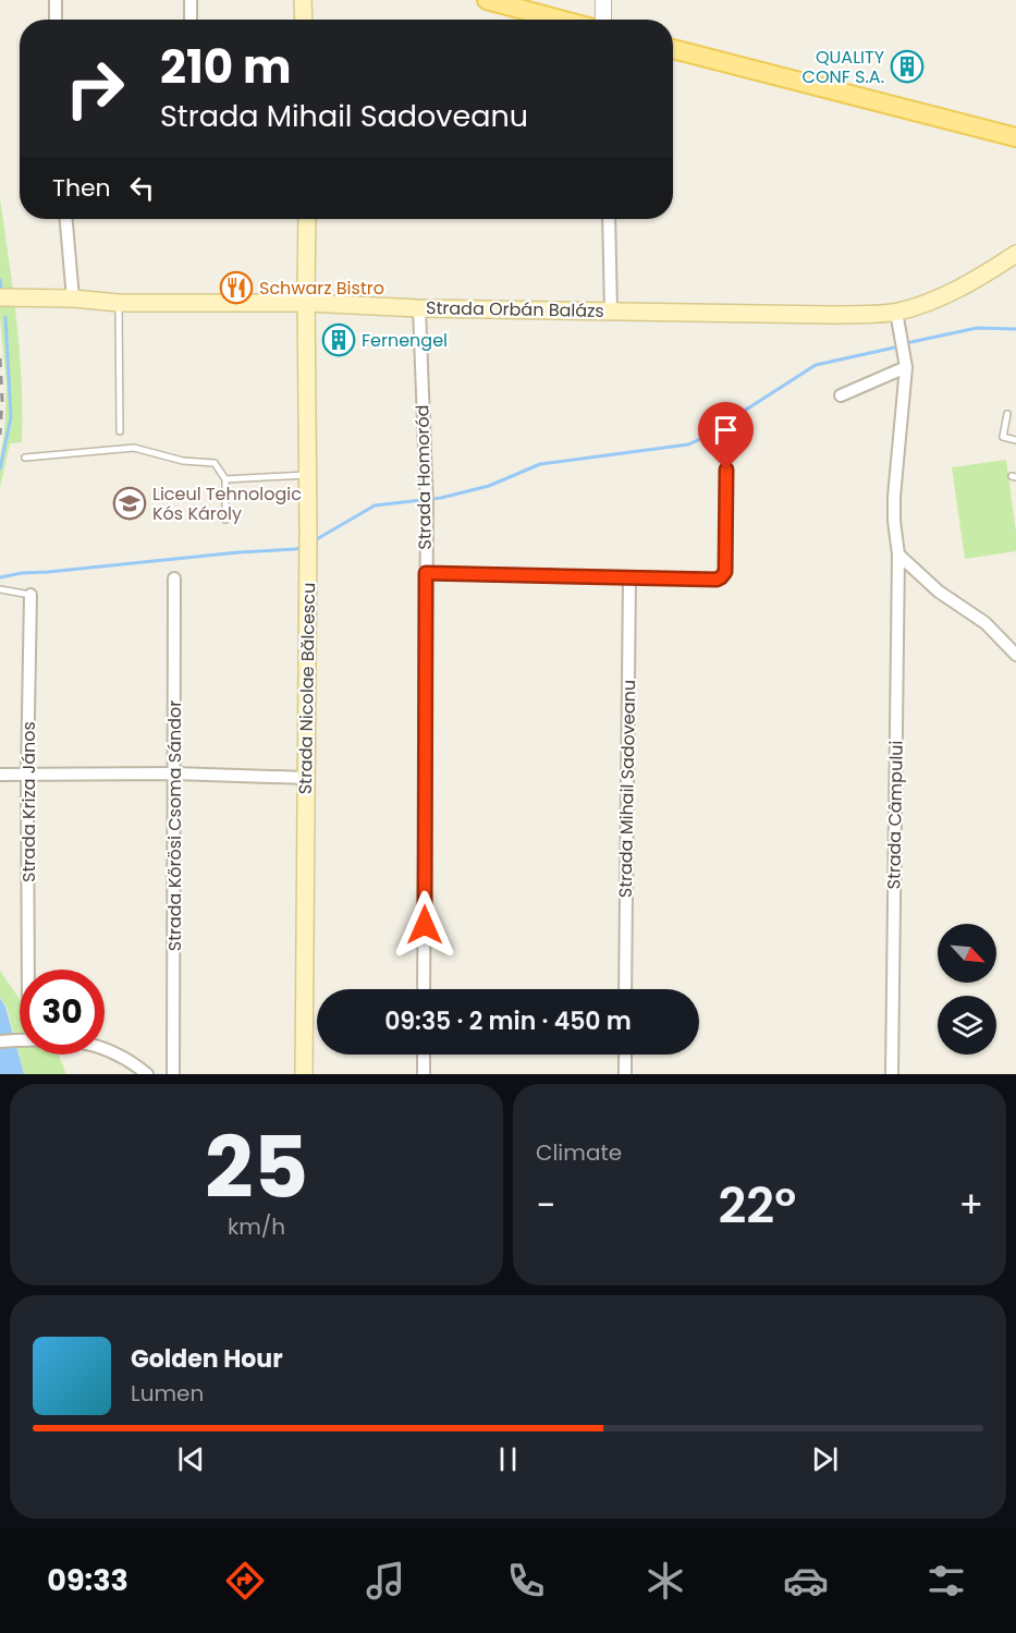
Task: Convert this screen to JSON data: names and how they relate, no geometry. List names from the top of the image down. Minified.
{"streets":{"main road":["Strada Orbán Balázs","Strada Nicolae Bălcescu"],"street":["Strada Homoród","Strada Mihail Sadoveanu","Strada Kriza János","Strada Câmpului","Strada Kőrösi Csoma Sándor"]},"crossings":[["Strada Orbán Balázs","Strada Homoród"],["Strada Orbán Balázs","Strada Nicolae Bălcescu"],["Strada Orbán Balázs","Strada Câmpului"]],"places":{"building":["QUALITY CONF S.A.","Fernengel"],"restaurant":["Schwarz Bistro"],"school or university":["Liceul Tehnologic Kós Károly"]},"north":"bottom right","page":{"turn":["210 m","Strada Mihail Sadoveanu"],"then":"Then","limit":"30","trip":"09:35 · 2 min · 450 m","tile":[["25","km/h"],"Climate"],"heat":["−","22°","+"],"song":["Golden Hour","Lumen"],"tabs":"09:33"}}
